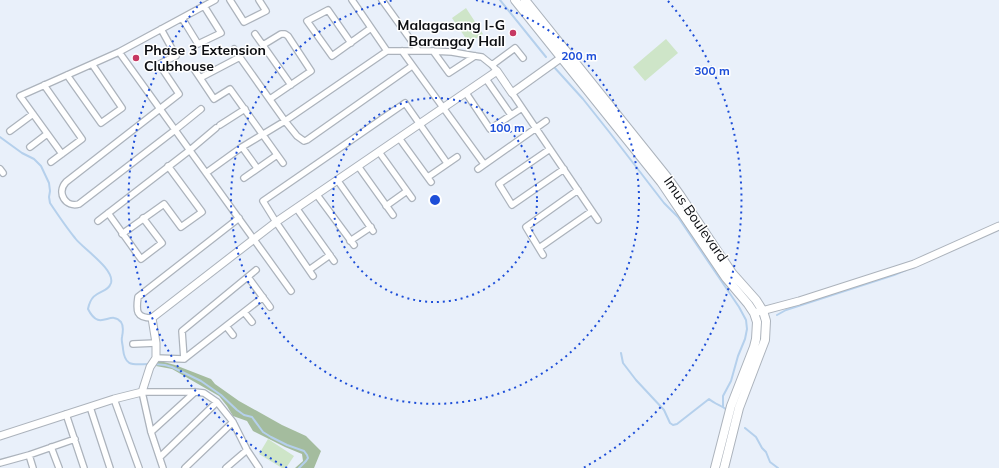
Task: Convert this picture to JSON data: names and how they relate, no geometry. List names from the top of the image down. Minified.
{"streets":{"main road":["Imus Boulevard"]},"places":["Malagasang I-G Barangay Hall","Phase 3 Extension Clubhouse"],"rings":["200 m","300 m","100 m"]}
